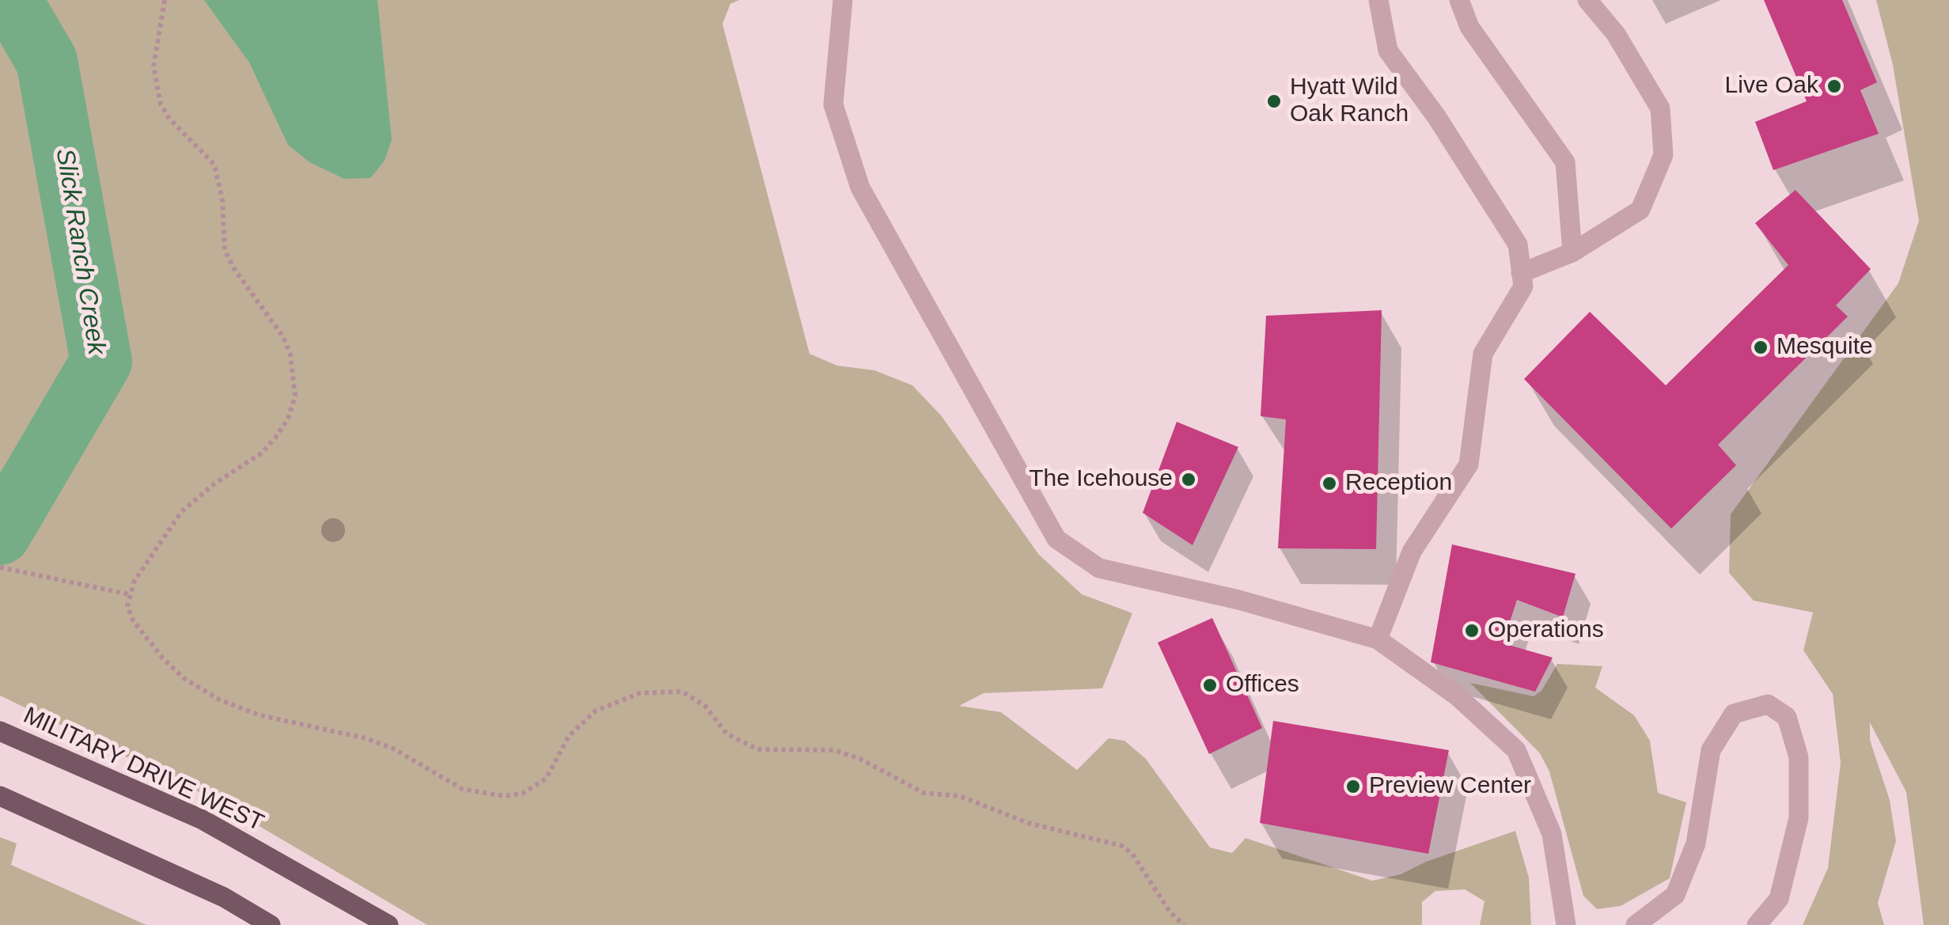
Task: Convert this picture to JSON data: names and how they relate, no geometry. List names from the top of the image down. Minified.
{"streets":{"main road":["MILITARY DRIVE WEST"]},"water":["Slick Ranch Creek"],"places":["Live Oak","Hyatt Wild Oak Ranch","Mesquite","The Icehouse","Reception","Operations","Offices","Preview Center"]}
